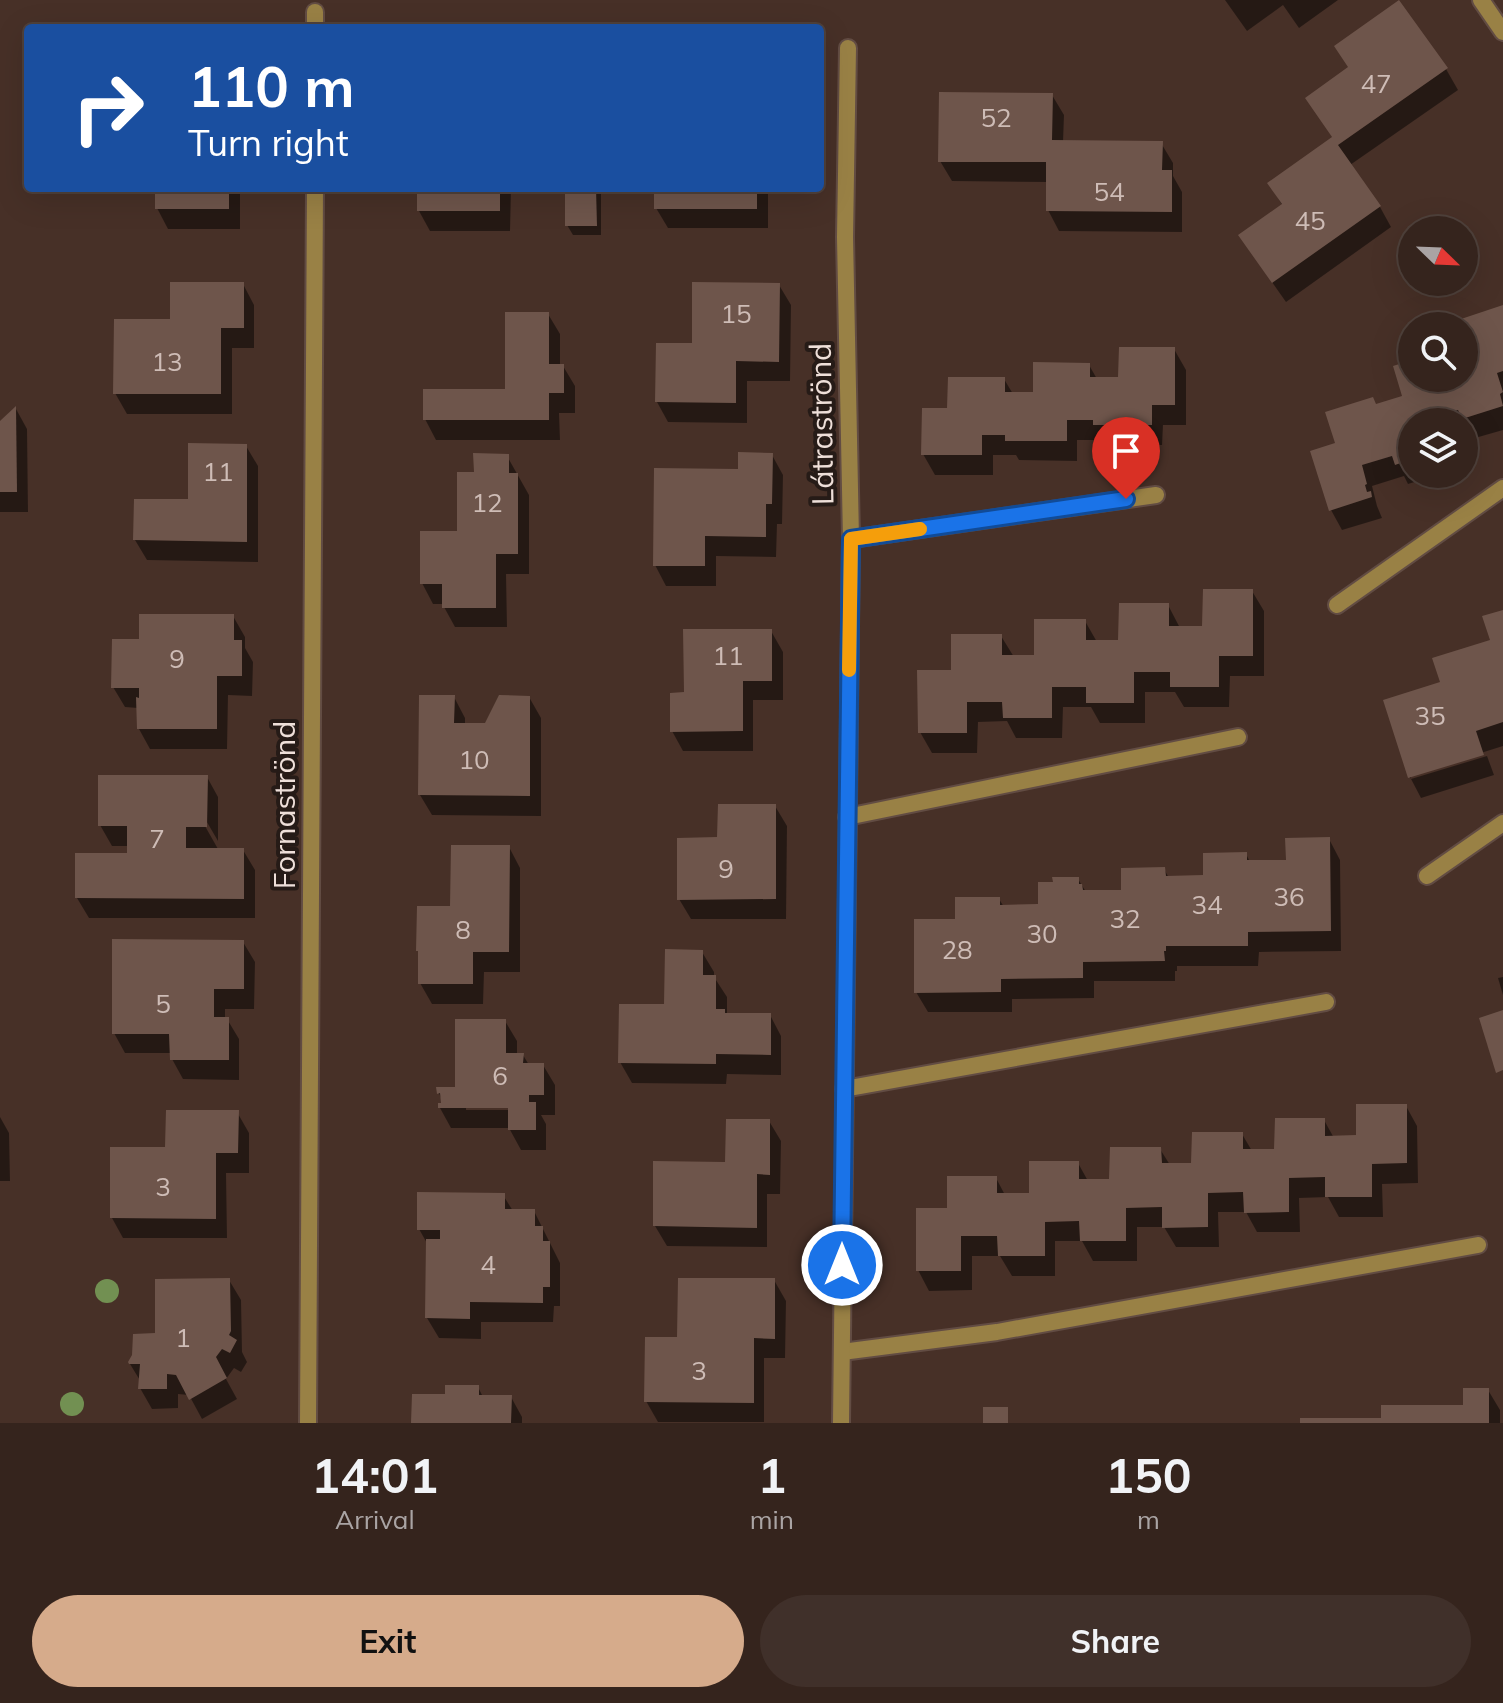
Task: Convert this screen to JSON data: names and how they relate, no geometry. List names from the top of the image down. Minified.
{"streets":{"street":["Látraströnd","Fornaströnd"]},"house_numbers":["47","52","54","45","15","13","11","12","11","9","35","10","7","9","36","34","32","8","30","28","5","6","3","4","1","3"],"north":"bottom right","page":{"turn":["110 m","Turn right"],"eta":["14:01","Arrival","1","min","150","m"],"buttons":["Exit","Share"]}}
